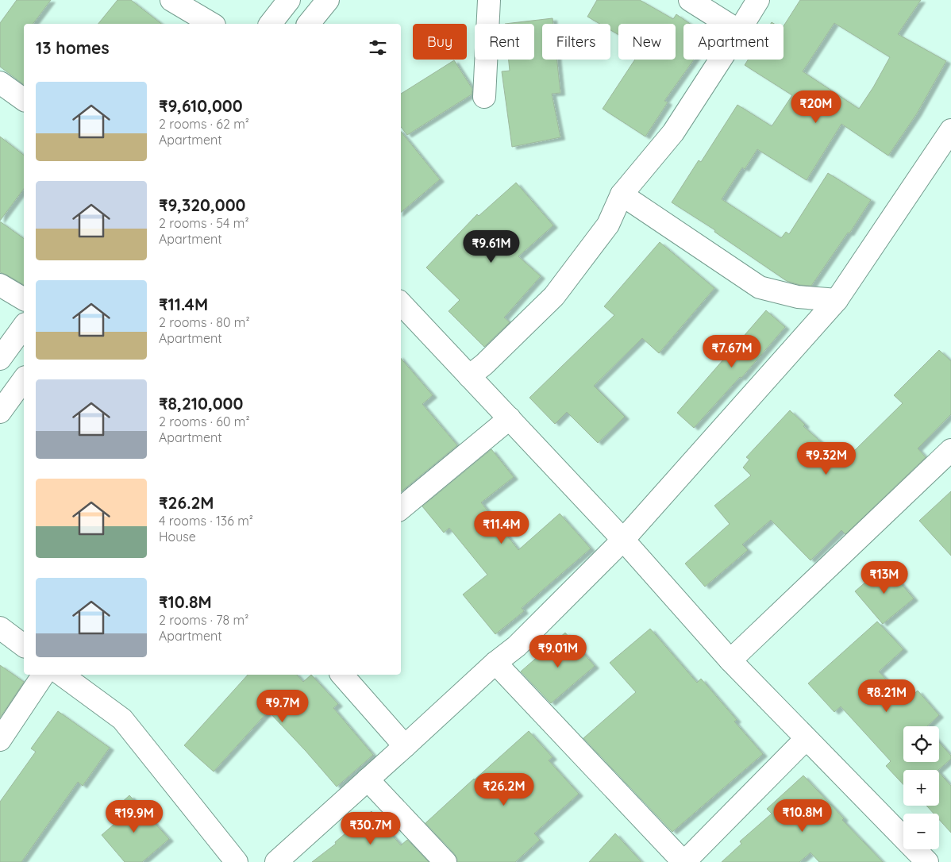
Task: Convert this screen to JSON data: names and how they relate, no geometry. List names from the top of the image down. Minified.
{"page":{"chip":["Buy","Rent","Filters","New","Apartment"],"heading":"13 homes","list":[{"name":"₹9,610,000","note":"2 rooms · 62 m² · Apartment"},{"name":"₹9,320,000","note":"2 rooms · 54 m² · Apartment"},{"name":"₹11.4M","note":"2 rooms · 80 m² · Apartment"},{"name":"₹8,210,000","note":"2 rooms · 60 m² · Apartment"},{"name":"₹26.2M","note":"4 rooms · 136 m² · House"},{"name":"₹10.8M","note":"2 rooms · 78 m² · Apartment"}],"price":["₹20M","₹9.61M","₹7.67M","₹9.32M","₹11.4M","₹13M","₹9.01M","₹8.21M","₹9.7M","₹26.2M","₹10.8M","₹19.9M","₹30.7M"],"map_buttons":["+","−"]}}
